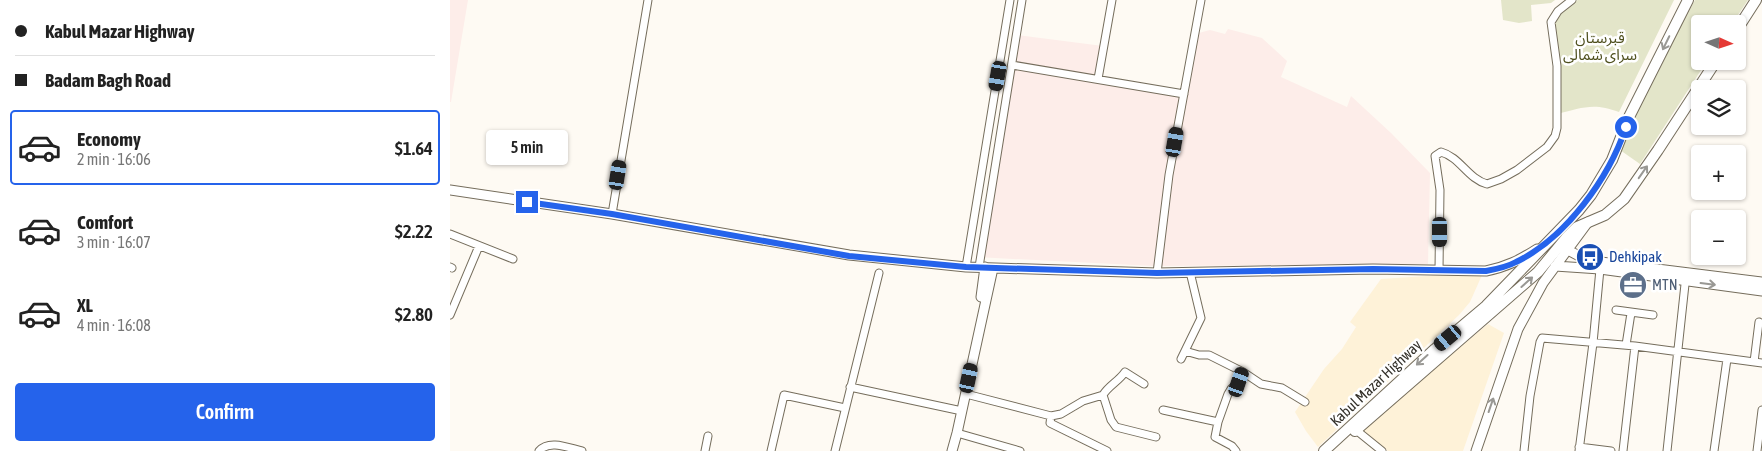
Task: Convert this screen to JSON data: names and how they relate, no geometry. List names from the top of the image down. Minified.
{"streets":{"highway":["Kabul Mazar Highway"]},"parks":["قبرستان سرای شمالی"],"places":{"bus stop":["Dehkipak"],"office":["MTN"]},"north":"right","page":{"banner":["Kabul Mazar Highway","Badam Bagh Road"],"map_buttons":["+","−"],"list":[{"name":"Economy","note":"2 min · 16:06","value":"$1.64"},{"name":"Comfort","note":"3 min · 16:07","value":"$2.22"},{"name":"XL","note":"4 min · 16:08","value":"$2.80"}],"bubble":"5 min","buttons":"Confirm"}}
